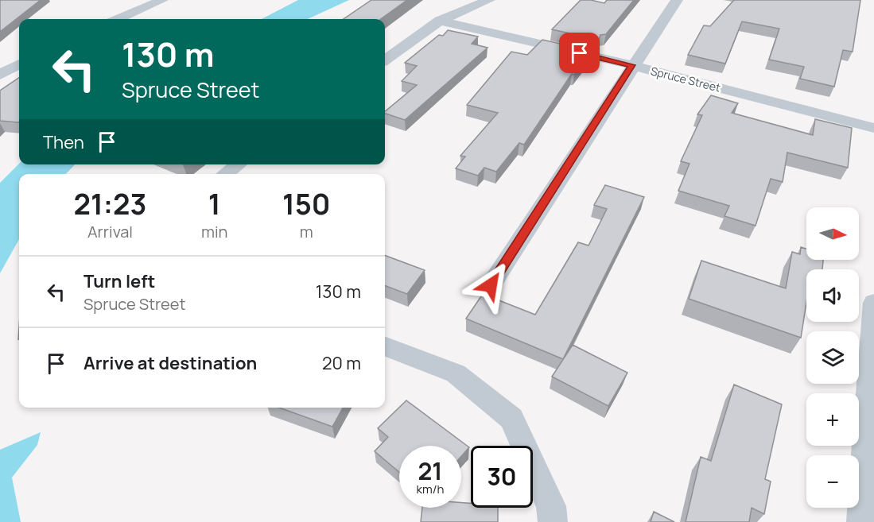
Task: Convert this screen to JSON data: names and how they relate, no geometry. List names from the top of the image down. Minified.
{"streets":{"street":["Spruce Street"]},"north":"right","page":{"turn":["130 m","Spruce Street"],"then":"Then","eta":["21:23","Arrival","1","min","150","m"],"map_buttons":["+","−"],"list":[{"name":"Turn left","note":"Spruce Street","value":"130 m"},{"name":"Arrive at destination","value":"20 m"}],"speed":"21 km/h","limit":"30"}}
